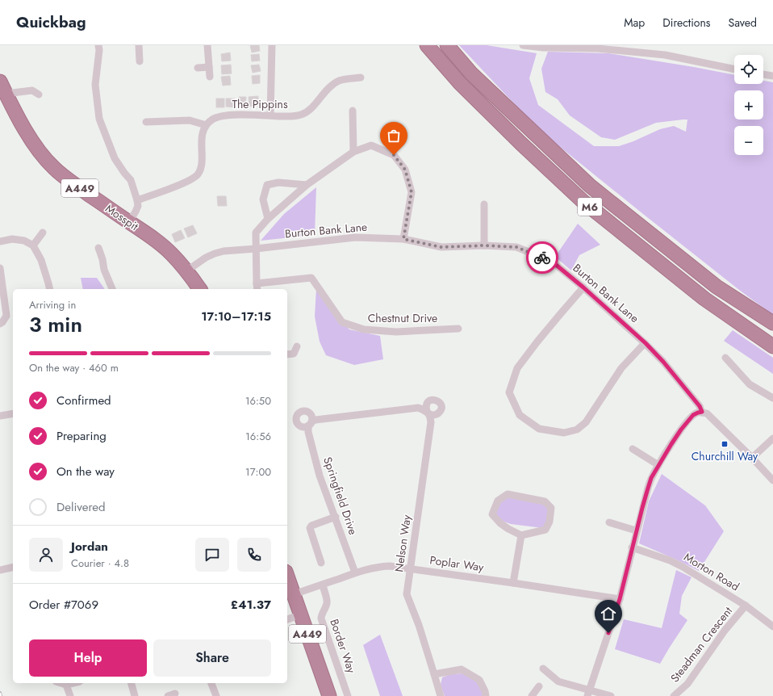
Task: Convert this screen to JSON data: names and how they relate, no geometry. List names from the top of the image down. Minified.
{"streets":{"highway":["A449","M6","Mosspit"],"street":["The Pippins","Burton Bank Lane","Chestnut Drive","Springfield Drive","Nelson Way","Poplar Way","Morton Road","Steadman Crescent","Border Way"]},"crossings":[["A449","Poplar Way"],["Mosspit","Burton Bank Lane"],["Springfield Drive","Nelson Way"],["Springfield Drive","Poplar Way"],["Nelson Way","Poplar Way"],["Poplar Way","Border Way"],["Morton Road","Steadman Crescent"]],"places":{"transit":["Churchill Way"]},"page":{"header":"Quickbag","nav":["Map","Directions","Saved"],"map_buttons":["+","−"],"heading":["3 min","Arriving in","17:10–17:15"],"panel":["Jordan","Courier · 4.8","Order #7069","£41.37"],"bar":"On the way · 460 m","list":[["Confirmed","16:50"],["Preparing","16:56"],["On the way","17:00"],"Delivered"],"buttons":["Help","Share"]}}
